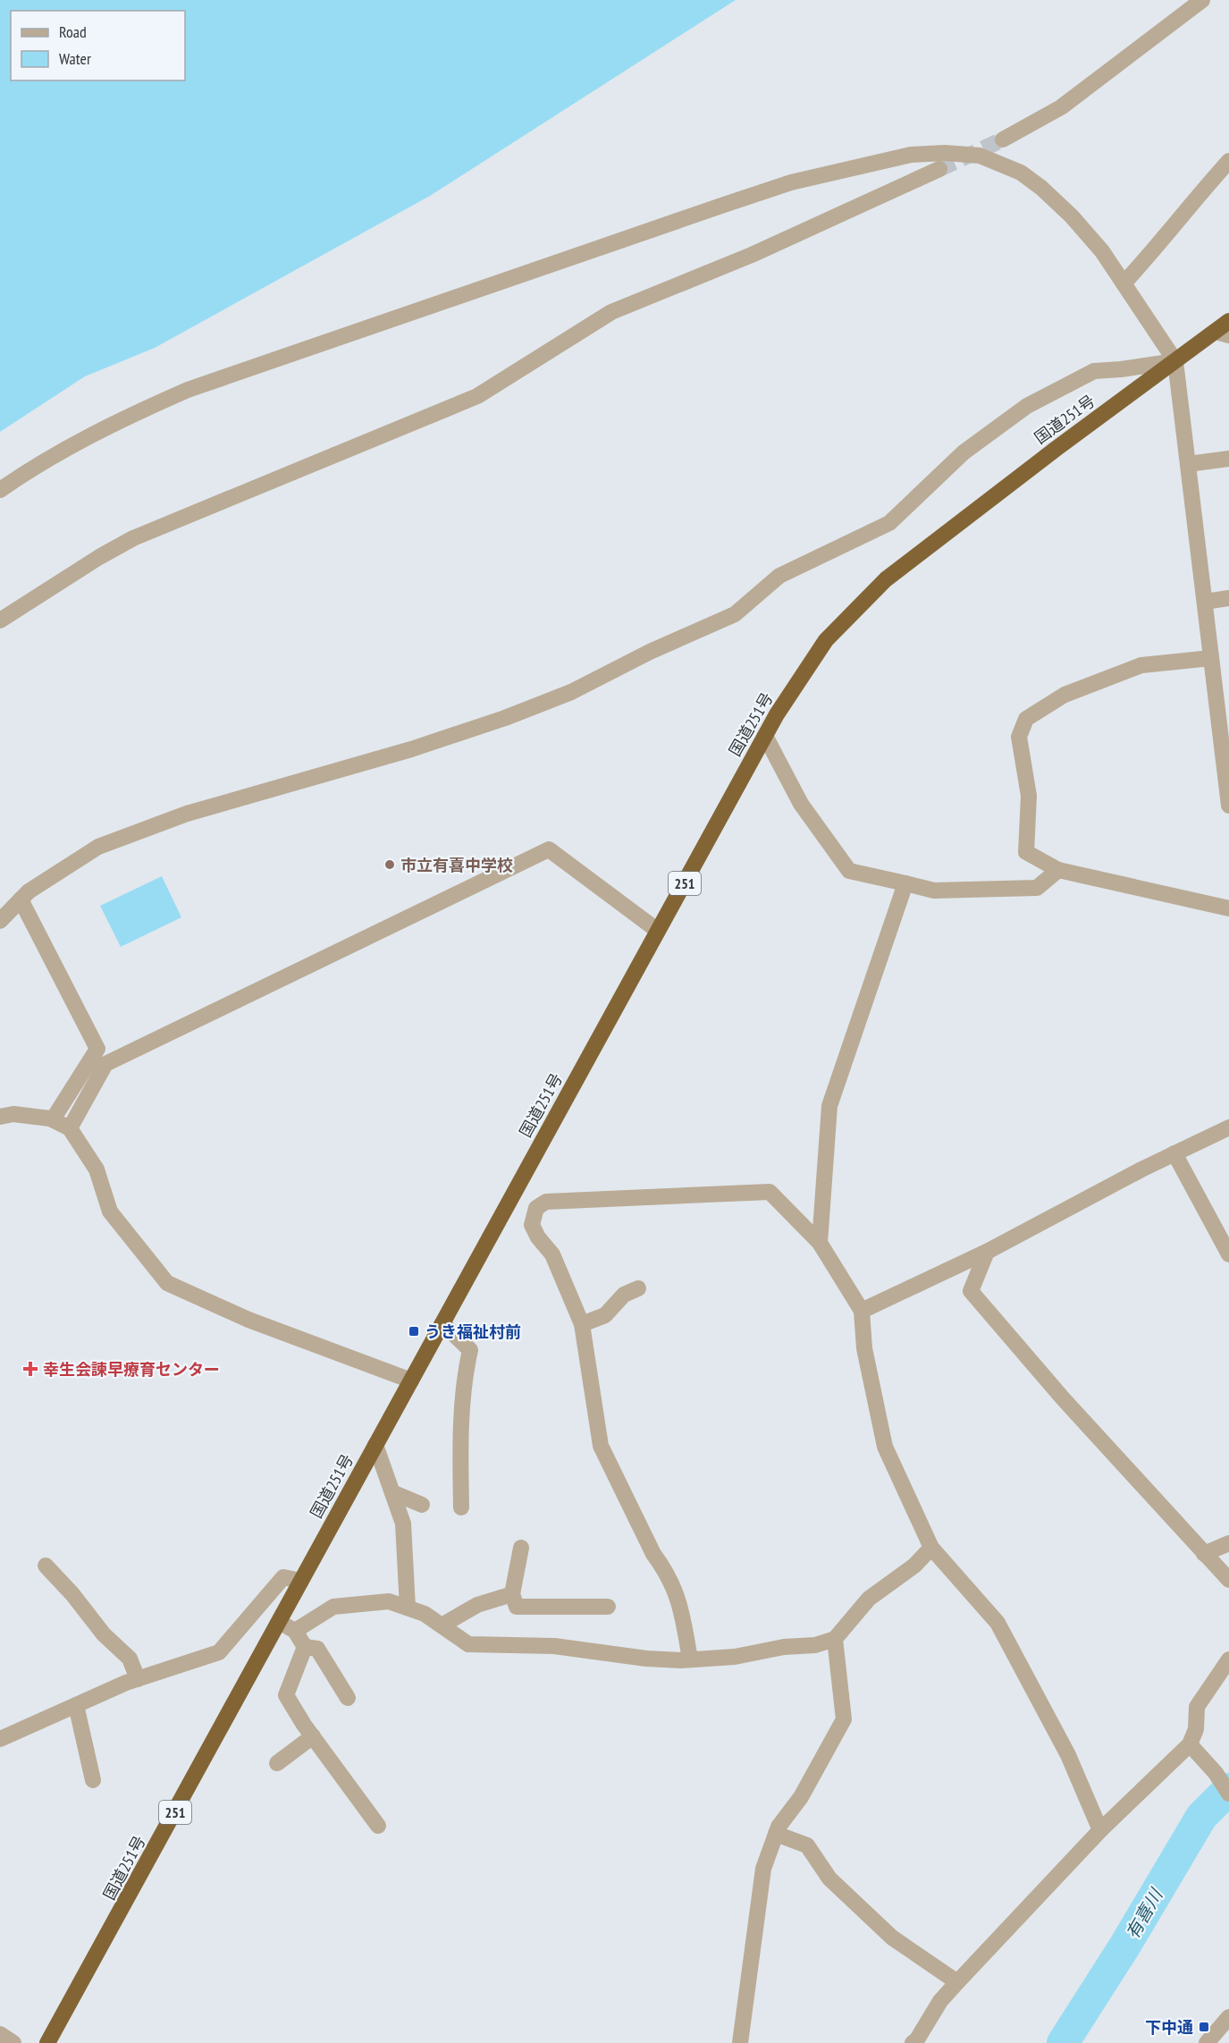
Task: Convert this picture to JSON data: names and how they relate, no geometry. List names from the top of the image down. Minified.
{"streets":{"highway":["国道251号","251"]},"water":["有喜川"],"places":{"other":["市立有喜中学校"],"transit":["うき福祉村前","下中通"],"health":["幸生会諫早療育センター"]},"legend":["Road","Water"]}
